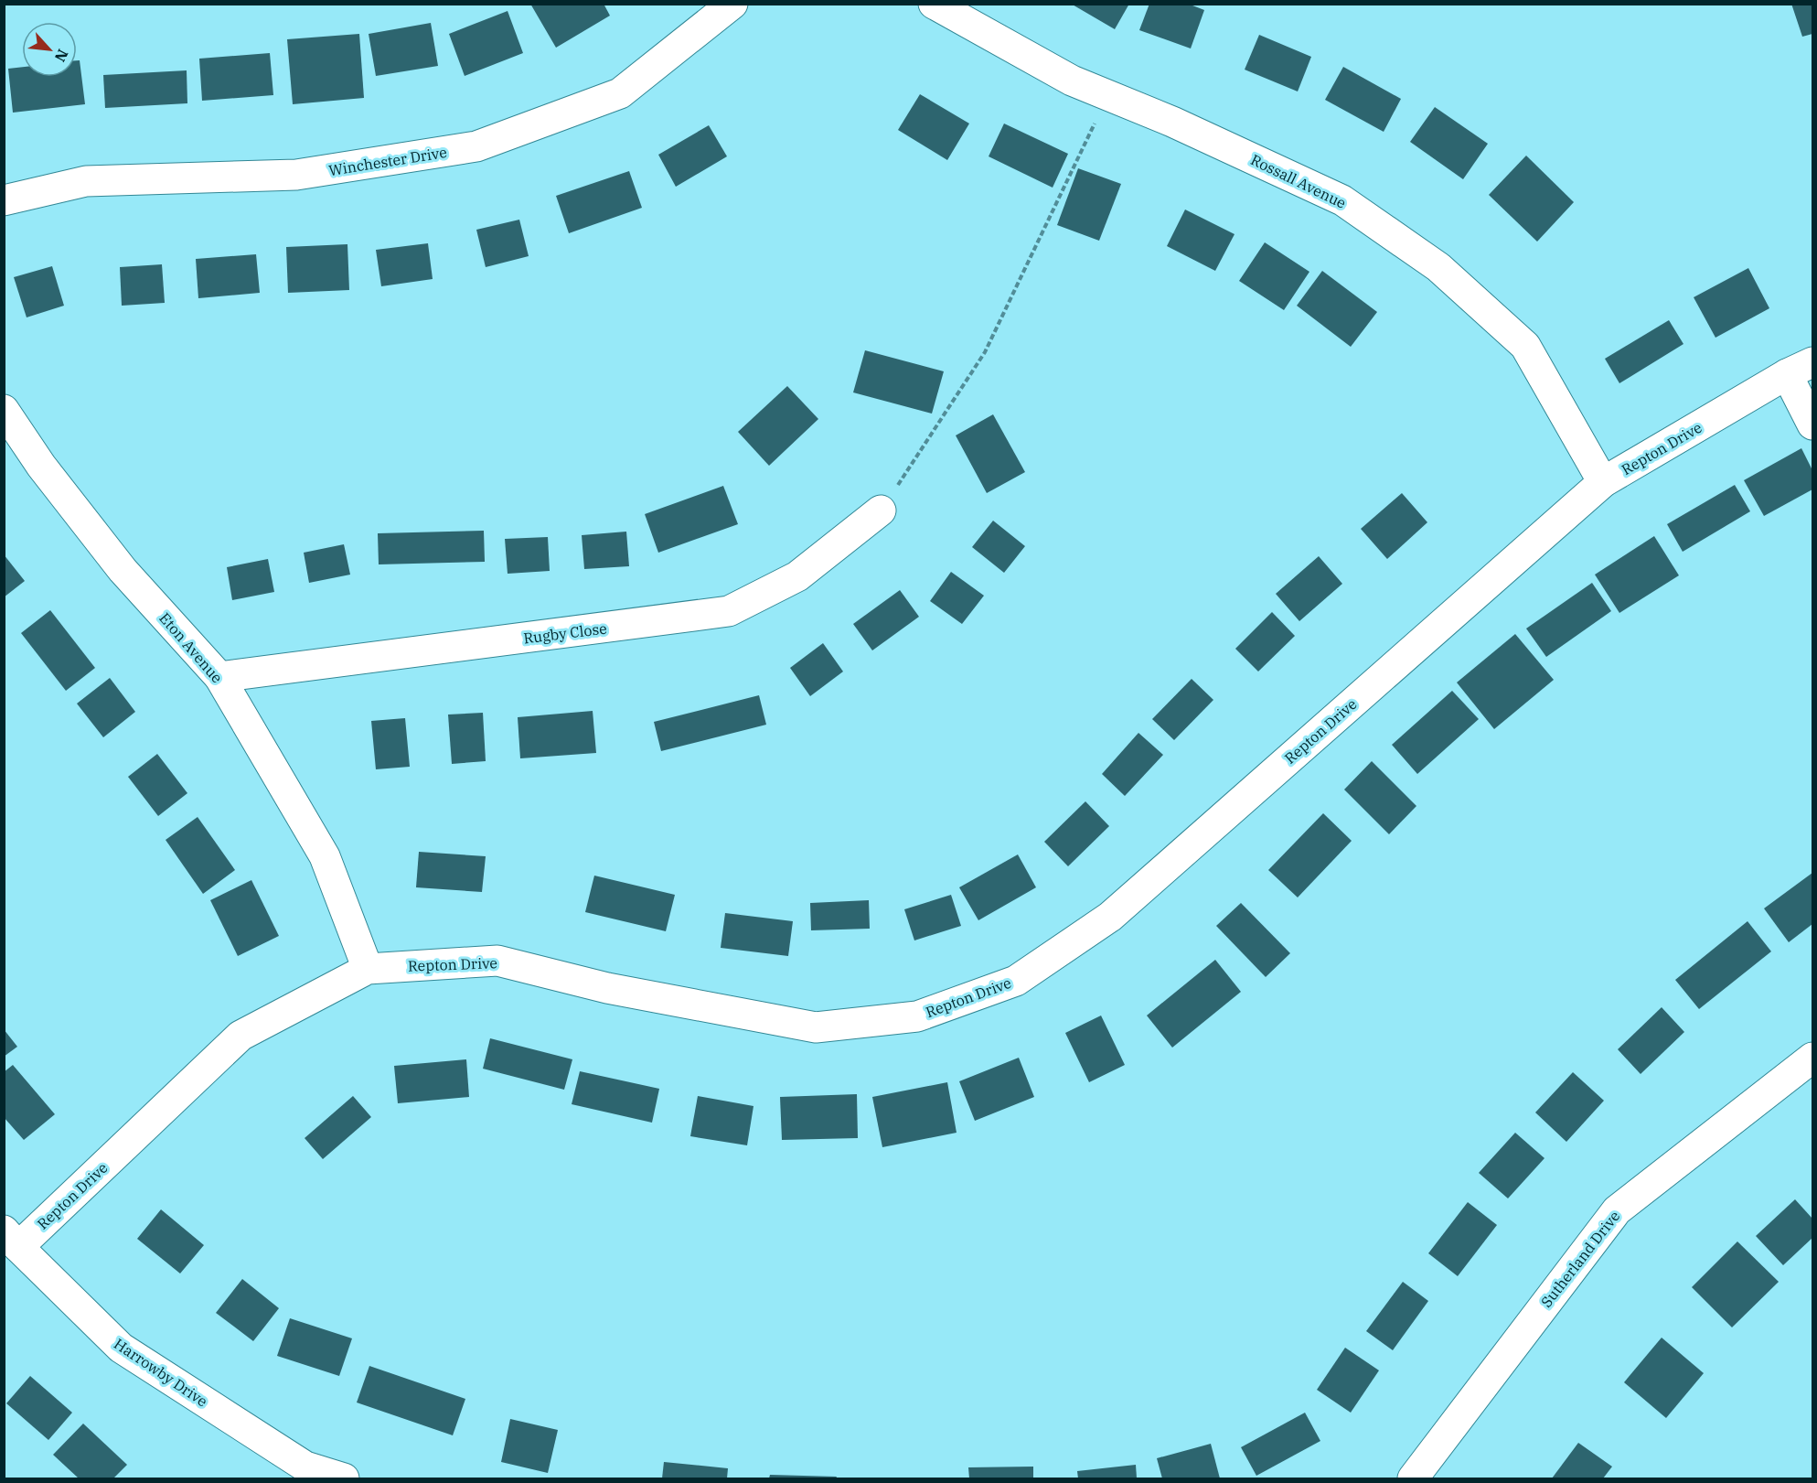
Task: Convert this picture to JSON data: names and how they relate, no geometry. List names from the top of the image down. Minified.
{"streets":{"street":["Winchester Drive","Rossall Avenue","Repton Drive","Rugby Close","Eton Avenue","Sutherland Drive","Harrowby Drive"]},"crossings":[["Rossall Avenue","Repton Drive"],["Repton Drive","Eton Avenue"],["Repton Drive","Harrowby Drive"],["Rugby Close","Eton Avenue"]],"north":"bottom right"}
